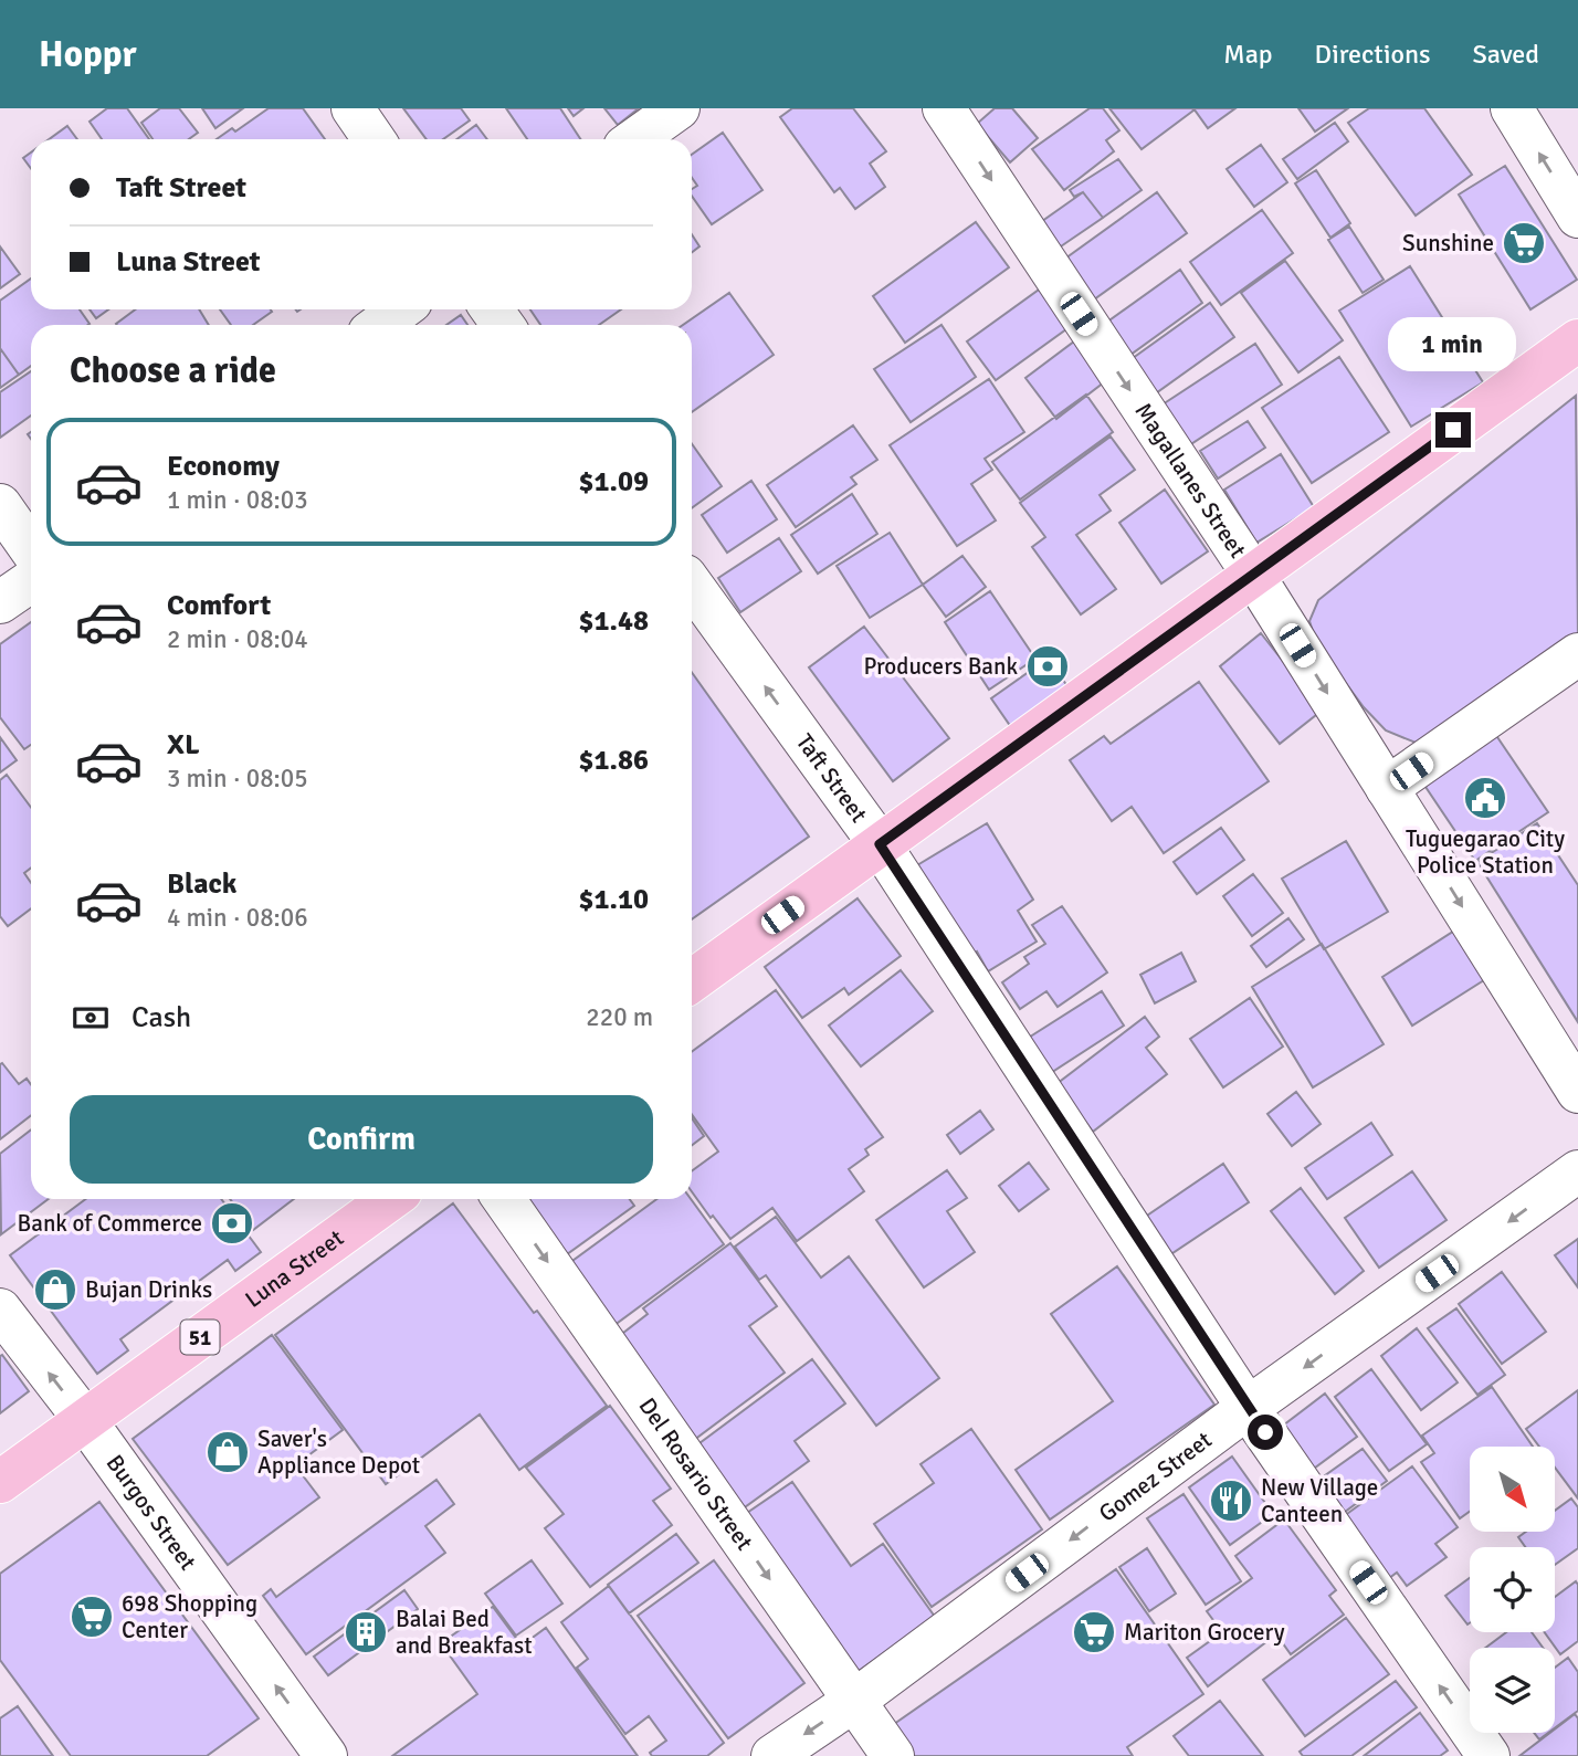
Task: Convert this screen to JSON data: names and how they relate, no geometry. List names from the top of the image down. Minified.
{"streets":{"main road":["Luna Street","51"],"street":["Magallanes Street","Taft Street","Del Rosario Street","Gomez Street","Burgos Street"]},"crossings":[["Taft Street","Gomez Street"],["Luna Street","Burgos Street"],["Del Rosario Street","Gomez Street"]],"one_way":["Magallanes Street","Taft Street","Del Rosario Street","Gomez Street","Burgos Street"],"places":{"supermarket":["Sunshine","698 Shopping Center","Mariton Grocery"],"bank":["Producers Bank","Bank of Commerce"],"public building":["Tuguegarao City Police Station"],"shop":["Bujan Drinks","Saver's Appliance Depot"],"restaurant":["New Village Canteen"],"building":["Balai Bed and Breakfast"]},"north":"bottom right","page":{"header":"Hoppr","nav":["Map","Directions","Saved"],"banner":["Taft Street","Luna Street"],"bubble":"1 min","heading":"Choose a ride","list":[{"name":"Economy","note":"1 min · 08:03","value":"$1.09"},{"name":"Comfort","note":"2 min · 08:04","value":"$1.48"},{"name":"XL","note":"3 min · 08:05","value":"$1.86"},{"name":"Black","note":"4 min · 08:06","value":"$1.10"}],"pay":["Cash","220 m"],"buttons":"Confirm"}}
